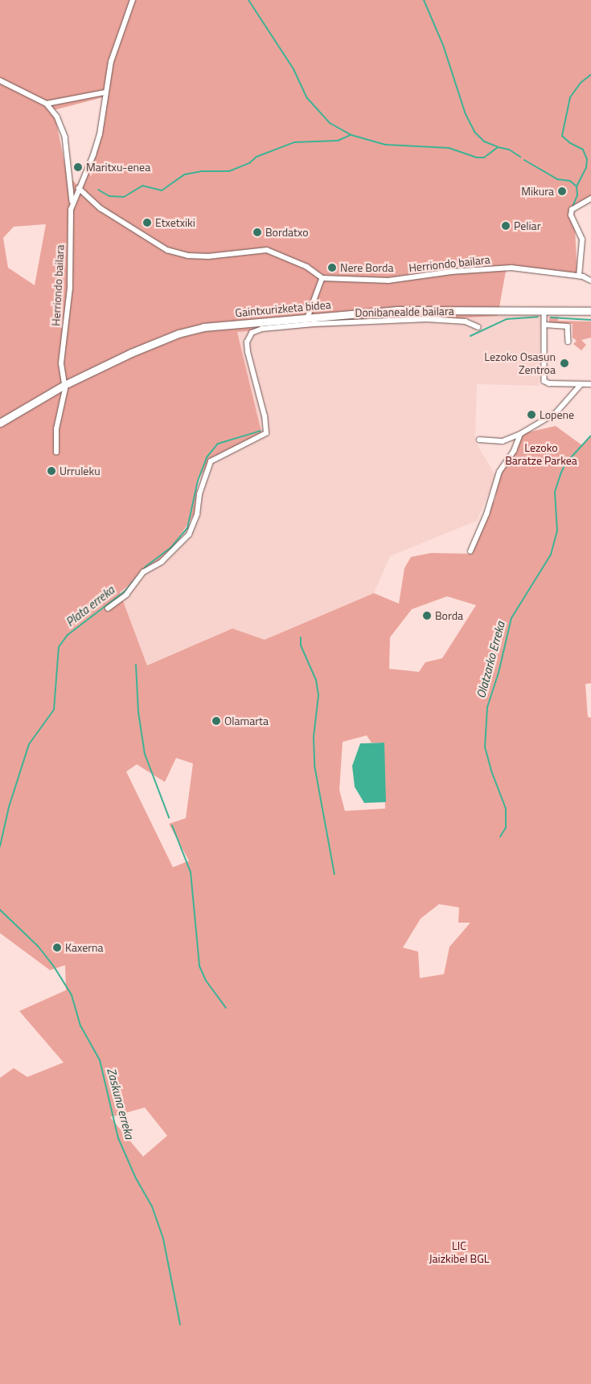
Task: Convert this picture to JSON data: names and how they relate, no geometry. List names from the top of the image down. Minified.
{"streets":{"main road":["Gaintxurizketa bidea"],"street":["Herriondo bailara","Donibanealde bailara"]},"crossings":[["Herriondo bailara","Gaintxurizketa bidea"]],"water":["Plata erreka","Olatzarko Erreka","Zaskuna erreka"],"parks":["Lezoko Baratze Parkea","LIC Jaizkibel BGL"],"places":["Maritxu-enea","Mikura","Etxetxiki","Peliar","Bordatxo","Nere Borda","Lezoko Osasun Zentroa","Lopene","Urruleku","Borda","Olamarta","Kaxerna"]}
